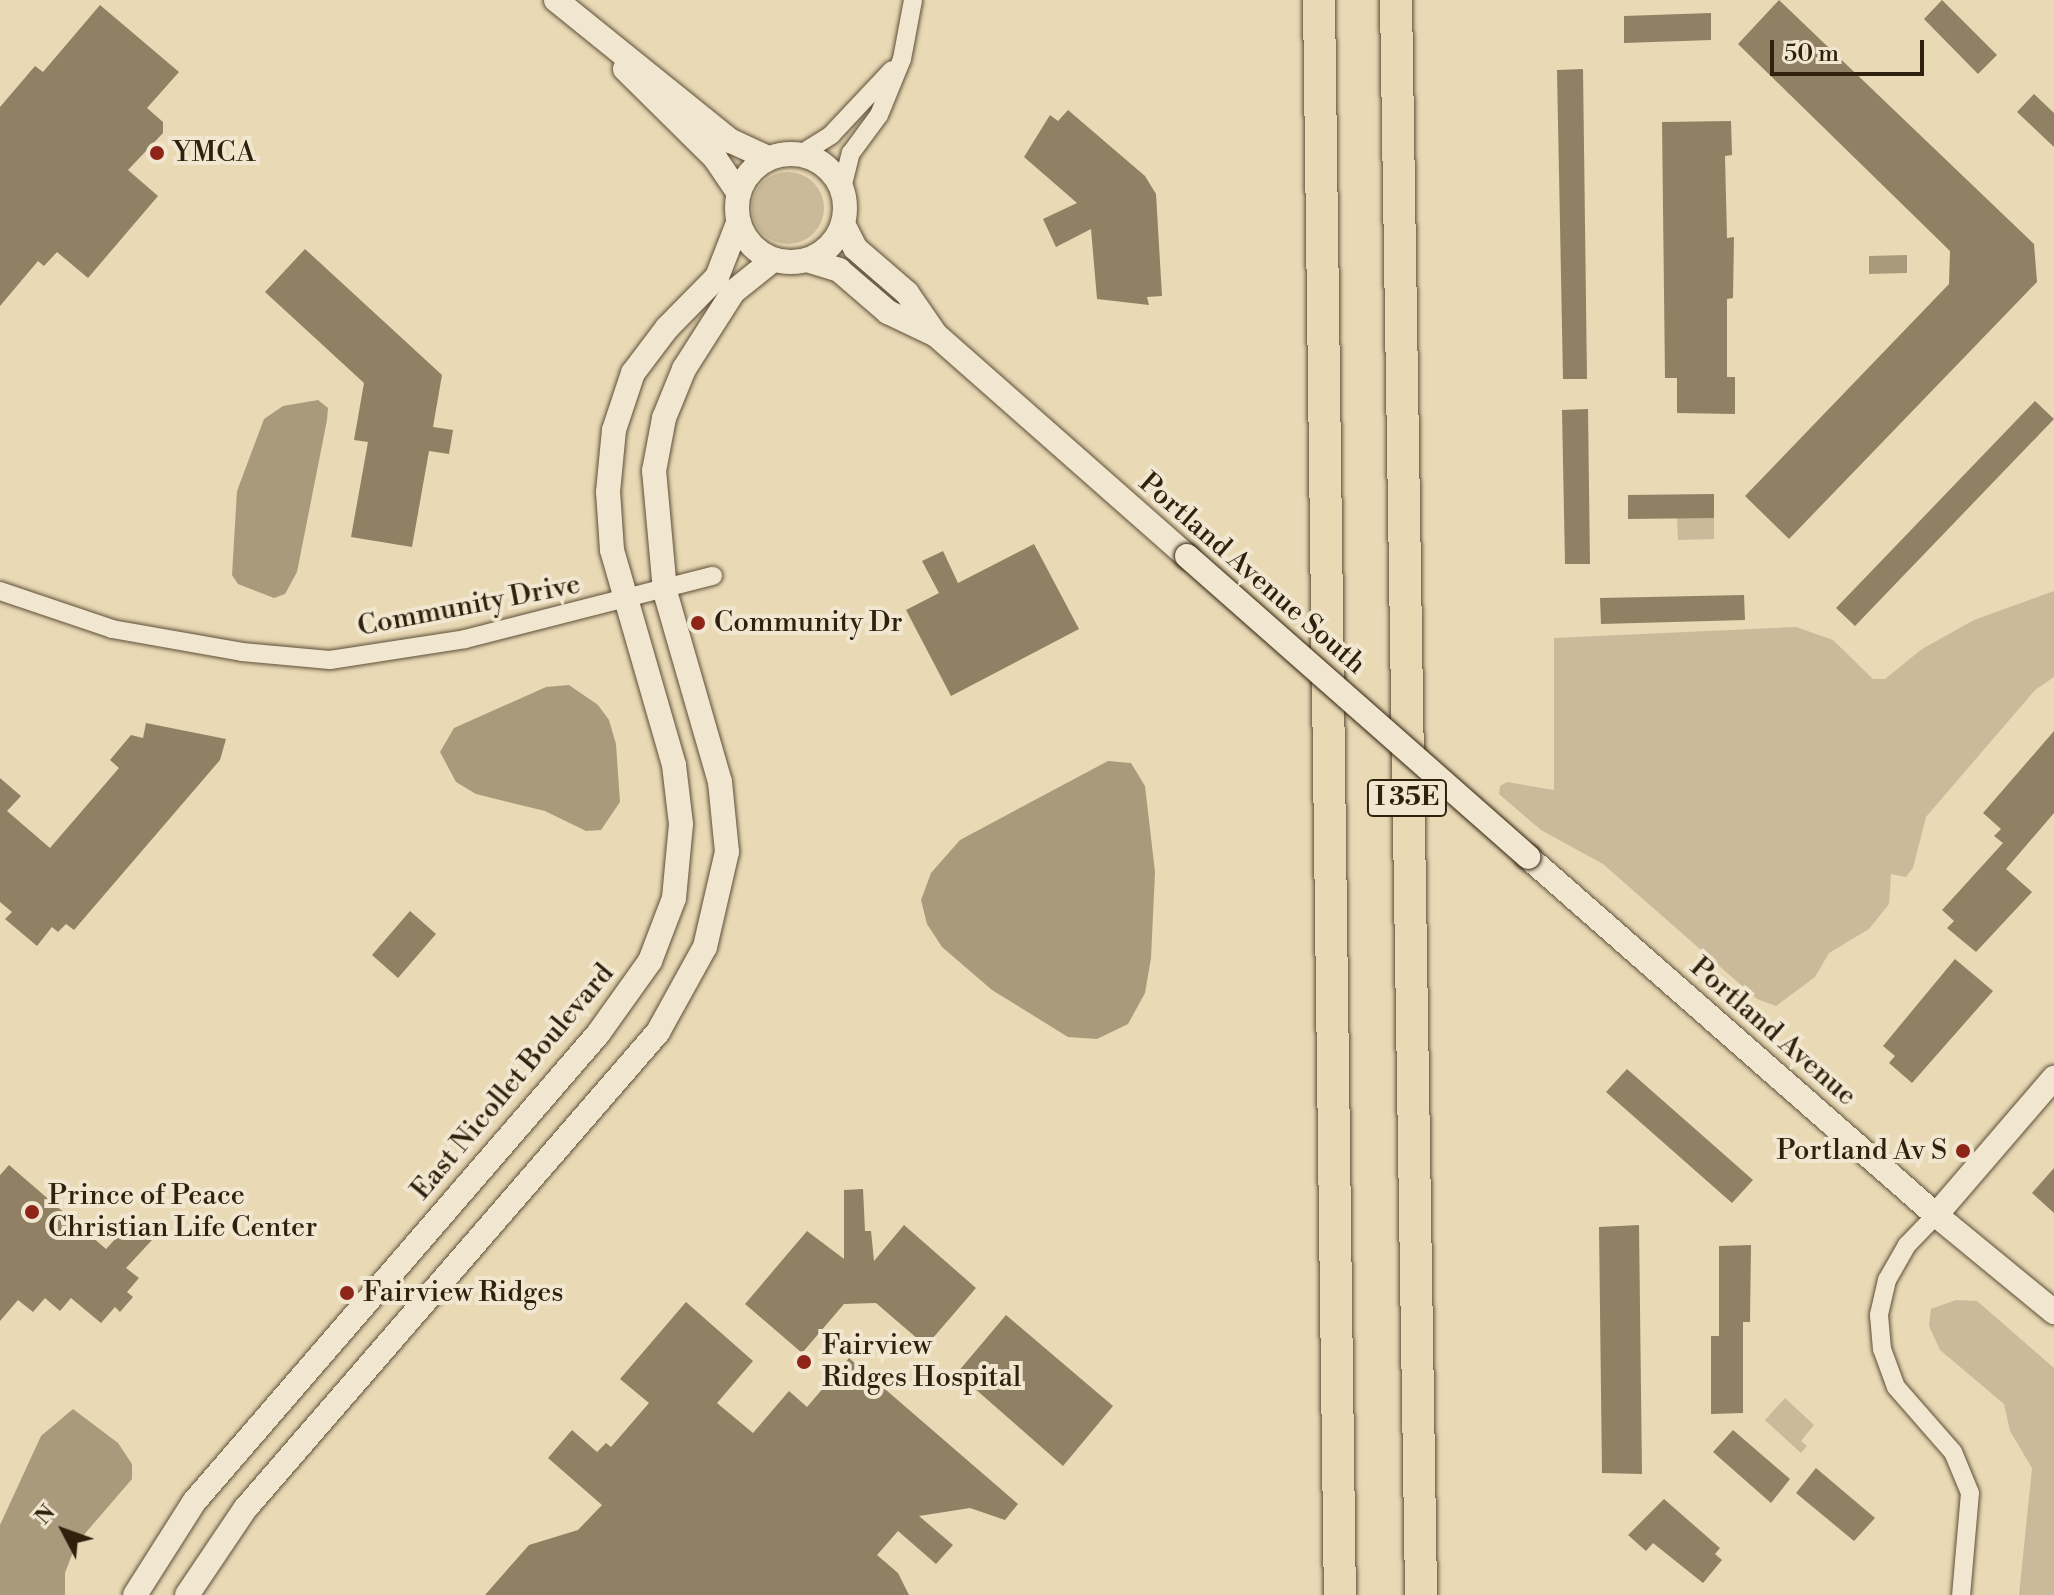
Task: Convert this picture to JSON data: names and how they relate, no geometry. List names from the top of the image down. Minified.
{"streets":{"highway":["I 35E"],"street":["Portland Avenue South","Community Drive","Portland Avenue","East Nicollet Boulevard"]},"crossings":[["Portland Avenue South","Portland Avenue"],["Portland Avenue South","East Nicollet Boulevard"],["Community Drive","East Nicollet Boulevard"]],"places":["YMCA","Community Dr","Portland Av S","Prince of Peace Christian Life Center","Fairview Ridges","Fairview Ridges Hospital"],"scale_bar":"50 m","north":"top left"}
